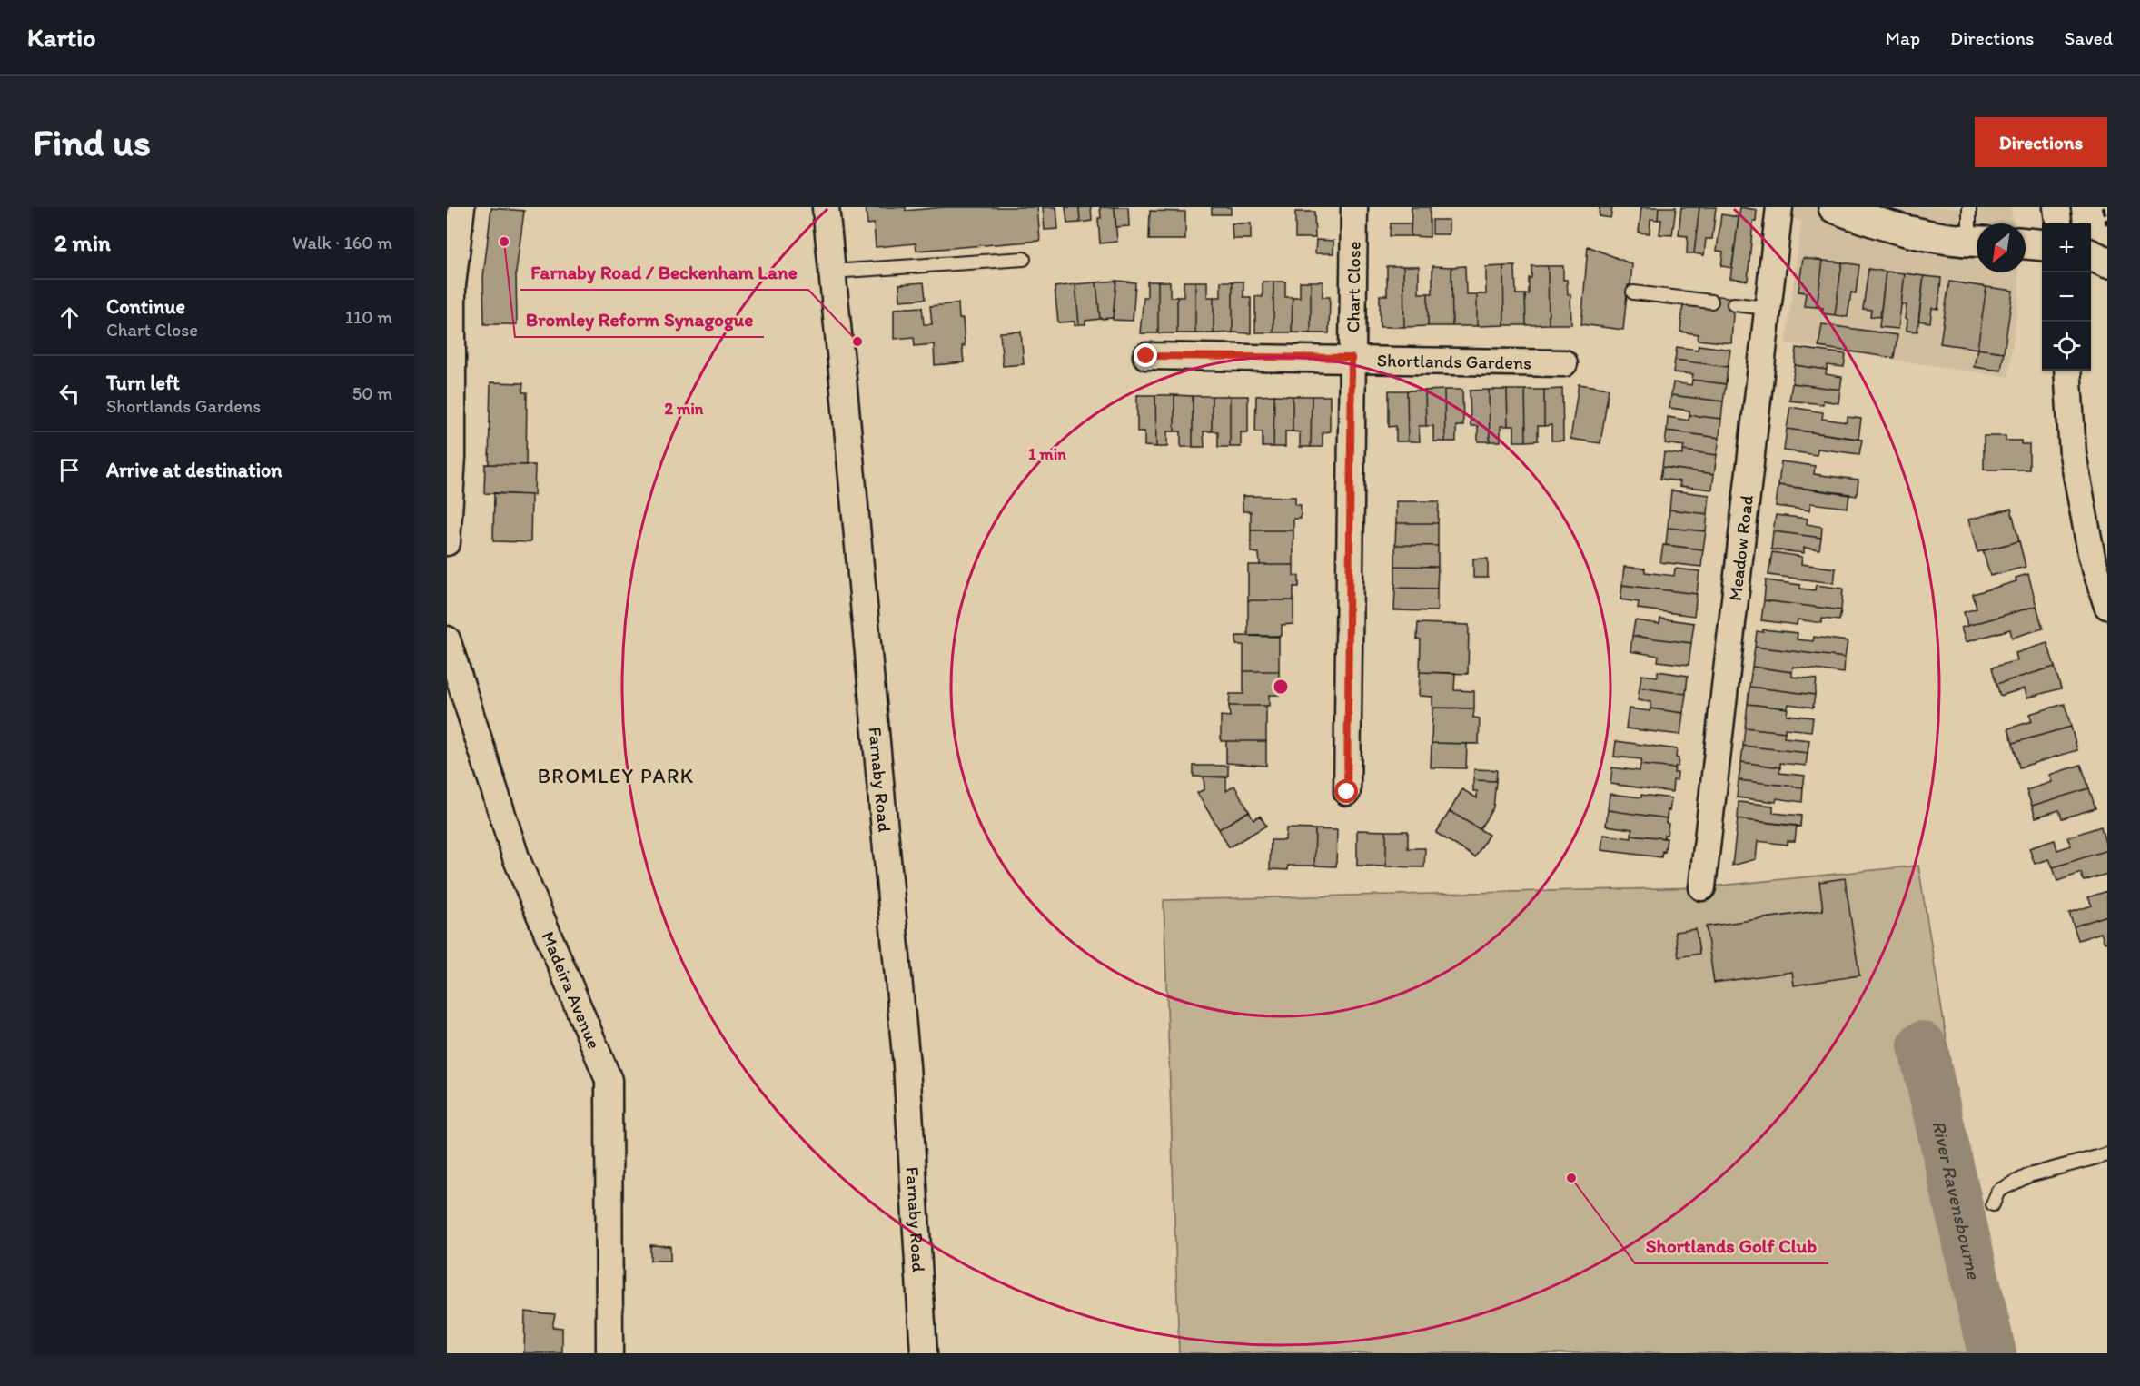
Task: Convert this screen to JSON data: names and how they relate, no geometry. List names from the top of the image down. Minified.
{"streets":{"street":["Chart Close","Shortlands Gardens","Meadow Road","Farnaby Road","Madeira Avenue"]},"crossings":[["Chart Close","Shortlands Gardens"]],"districts":["BROMLEY PARK"],"water":["River Ravensbourne"],"places":["Bromley Reform Synagogue","Farnaby Road / Beckenham Lane","Shortlands Golf Club"],"north":"bottom left","page":{"header":"Kartio","nav":["Map","Directions","Saved"],"buttons":"Directions","title":"Find us","heading":["2 min","Walk · 160 m"],"map_buttons":["+","−"],"list":[["Continue","Chart Close","110 m"],["Turn left","Shortlands Gardens","50 m"],"Arrive at destination"]},"rings":["2 min","1 min"]}
